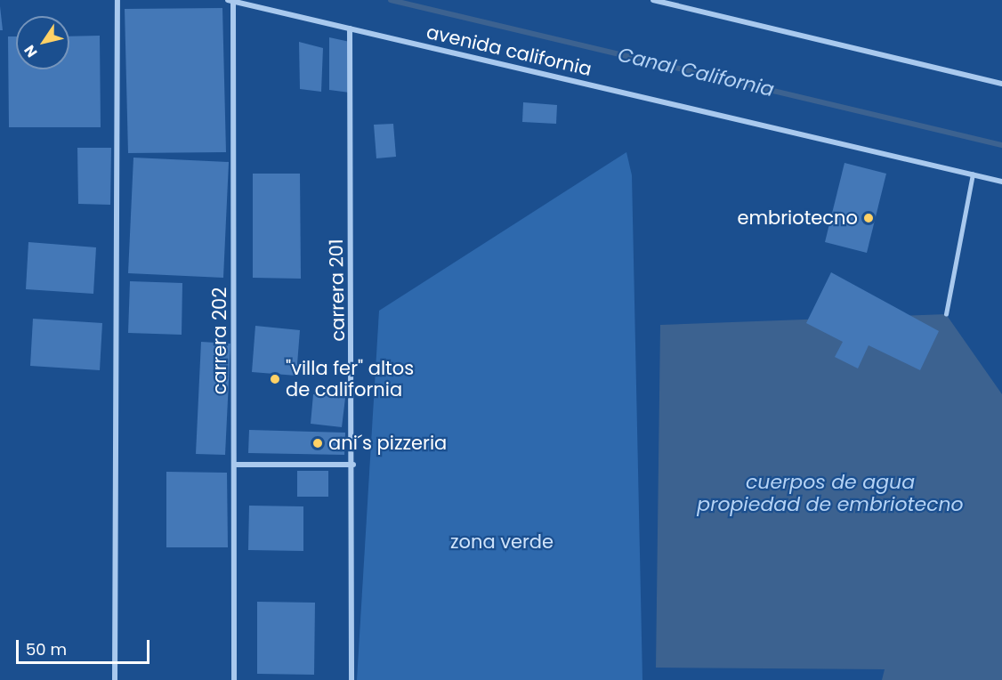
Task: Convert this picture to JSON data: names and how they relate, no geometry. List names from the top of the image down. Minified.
{"streets":{"street":["avenida california","carrera 201","carrera 202"]},"crossings":[["avenida california","carrera 201"],["avenida california","carrera 202"]],"water":["Canal California","cuerpos de agua propiedad de embriotecno"],"parks":["zona verde"],"places":["embriotecno","\"villa fer\" altos de california","ani´s pizzeria"],"scale_bar":"50 m","north":"bottom left"}
